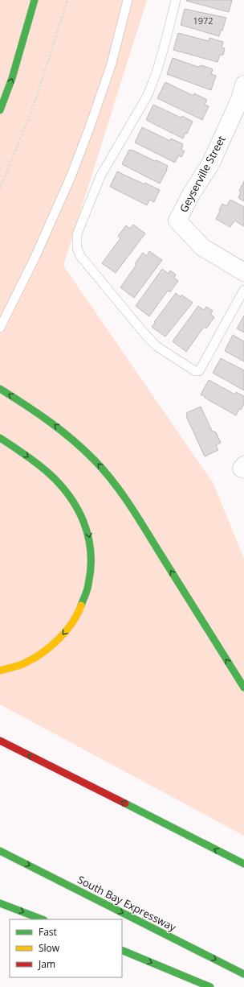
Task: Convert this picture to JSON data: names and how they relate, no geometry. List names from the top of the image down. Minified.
{"streets":{"main road":["South Bay Expressway"],"street":["Geyserville Street"]},"house_numbers":["1972"],"legend":["Fast","Slow","Jam"]}
